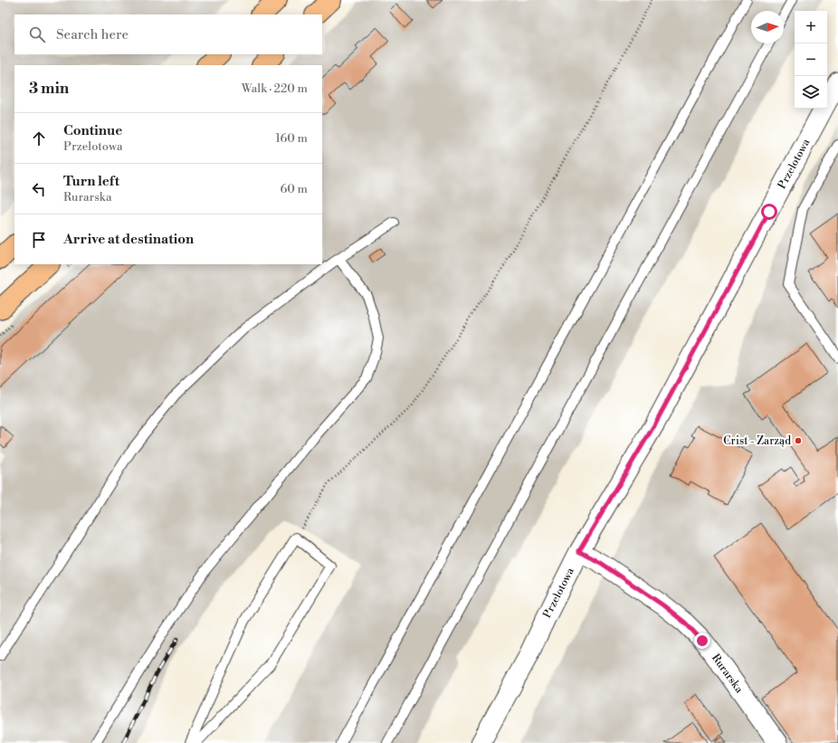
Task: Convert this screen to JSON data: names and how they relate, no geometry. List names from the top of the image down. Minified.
{"streets":{"street":["Przelotowa","Rurarska"]},"crossings":[["Przelotowa","Rurarska"]],"places":["Crist - Zarząd"],"north":"right","page":{"map_buttons":["+","−"],"search":"Search here","heading":["3 min","Walk · 220 m"],"list":[["Continue","Przelotowa","160 m"],["Turn left","Rurarska","60 m"],"Arrive at destination"]}}
